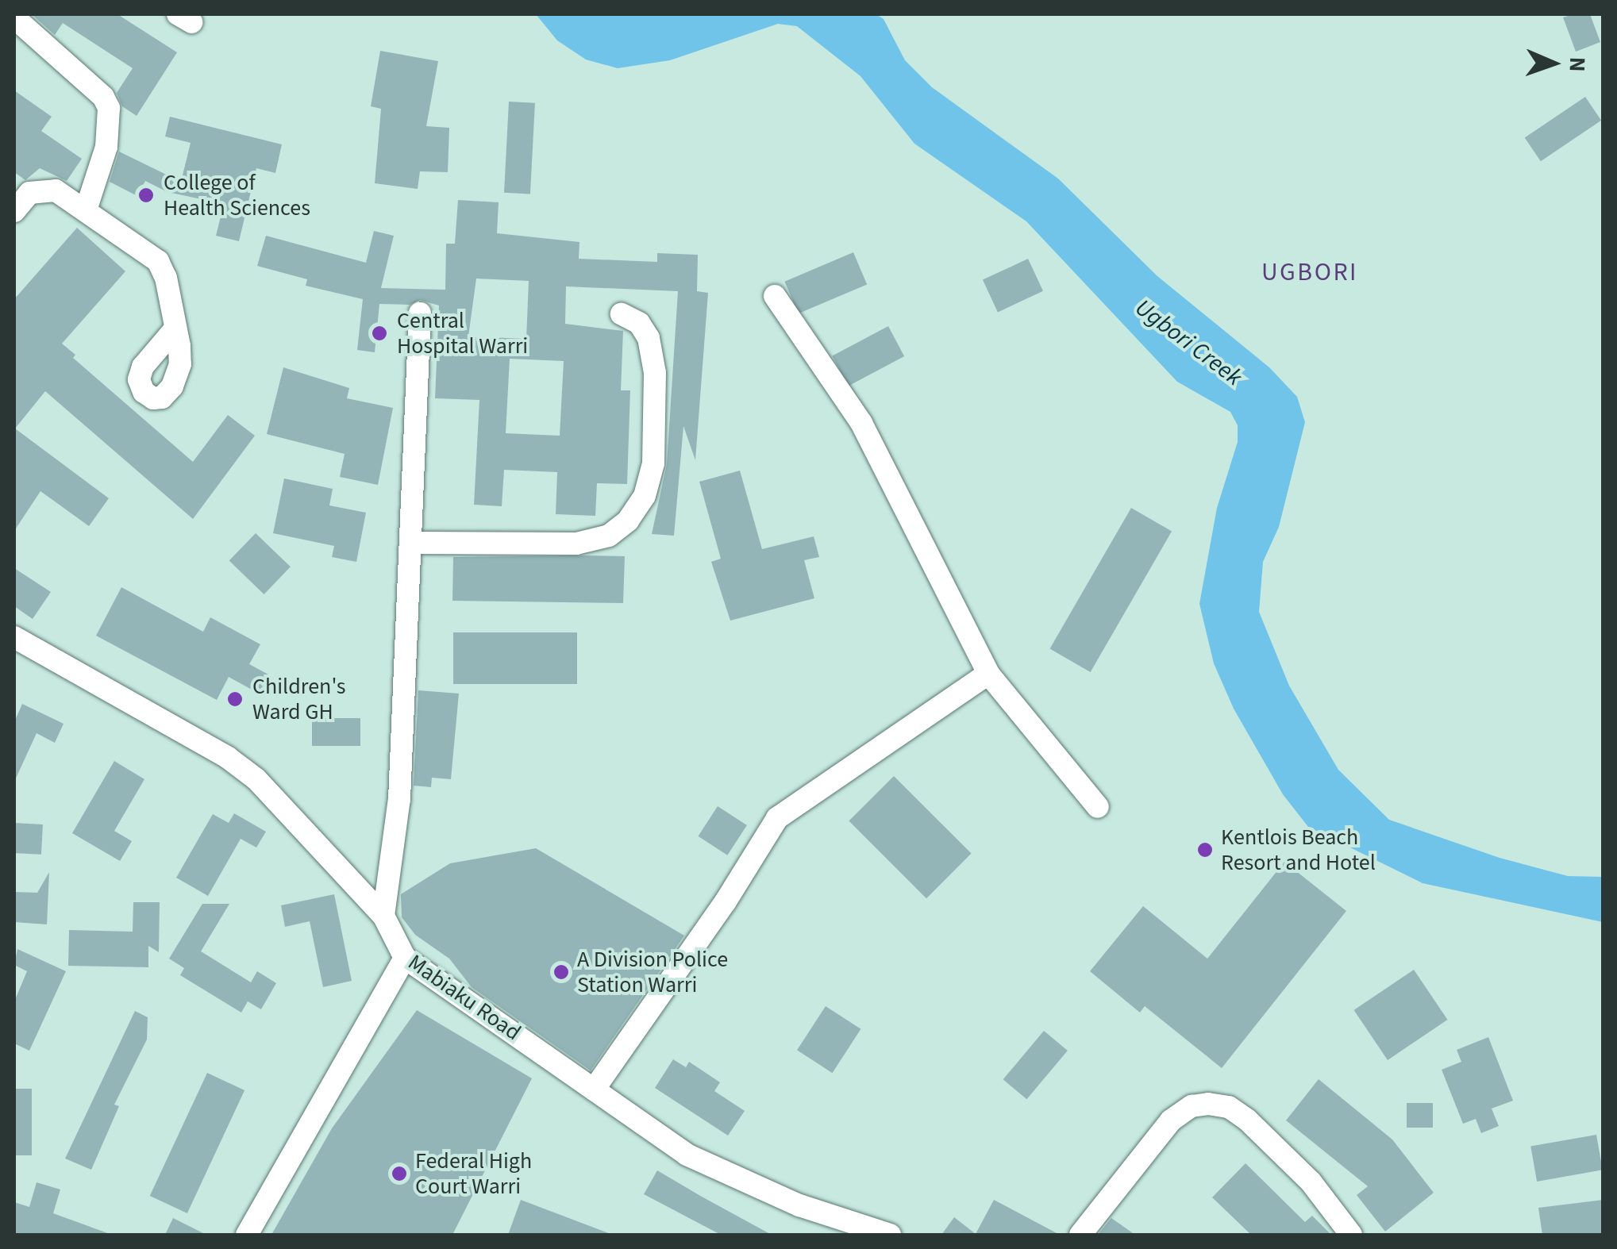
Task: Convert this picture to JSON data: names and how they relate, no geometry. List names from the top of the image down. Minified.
{"streets":{"street":["Mabiaku Road"]},"districts":["UGBORI"],"water":["Ugbori Creek"],"places":["College of Health Sciences","Central Hospital Warri","Children's Ward GH","Kentlois Beach Resort and Hotel","A Division Police Station Warri","Federal High Court Warri"],"north":"right"}
